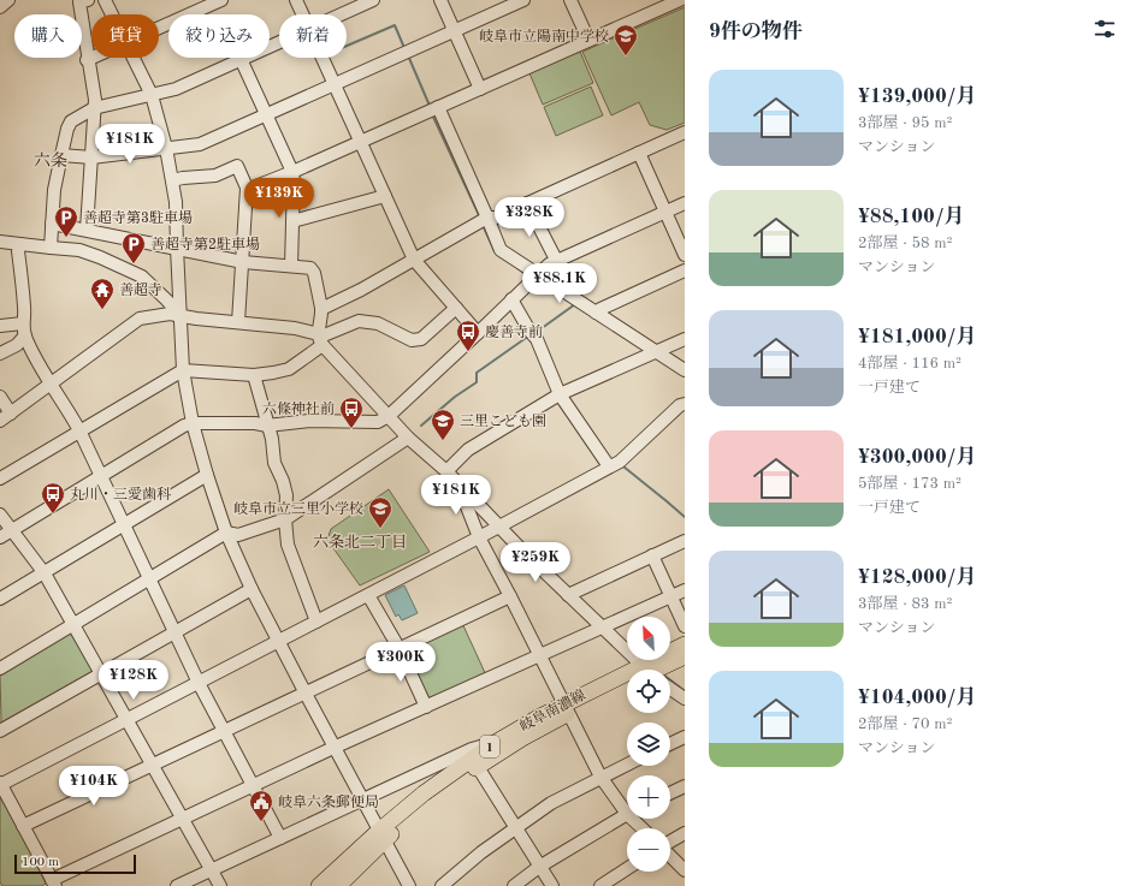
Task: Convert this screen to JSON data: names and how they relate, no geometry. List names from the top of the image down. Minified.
{"streets":{"main road":["岐阜南濃線","1"]},"districts":["六条","六条北二丁目"],"places":{"school or university":["岐阜市立陽南中学校","三里こども園","岐阜市立三里小学校"],"parking":["善超寺第3駐車場","善超寺第2駐車場"],"temple":["善超寺"],"bus stop":["慶善寺前","六條神社前","丸川・三愛歯科"],"public building":["岐阜六条郵便局"]},"scale_bar":"100 m","north":"top left","page":{"heading":"9件の物件","chip":["購入","賃貸","絞り込み","新着"],"list":[{"name":"¥139,000/月","note":"3部屋 · 95 m² · マンション"},{"name":"¥88,100/月","note":"2部屋 · 58 m² · マンション"},{"name":"¥181,000/月","note":"4部屋 · 116 m² · 一戸建て"},{"name":"¥300,000/月","note":"5部屋 · 173 m² · 一戸建て"},{"name":"¥128,000/月","note":"3部屋 · 83 m² · マンション"},{"name":"¥104,000/月","note":"2部屋 · 70 m² · マンション"}],"price":["¥181K","¥139K","¥328K","¥88.1K","¥181K","¥259K","¥300K","¥128K","¥104K"],"map_buttons":["+","−"],"scale":"100 m"}}
